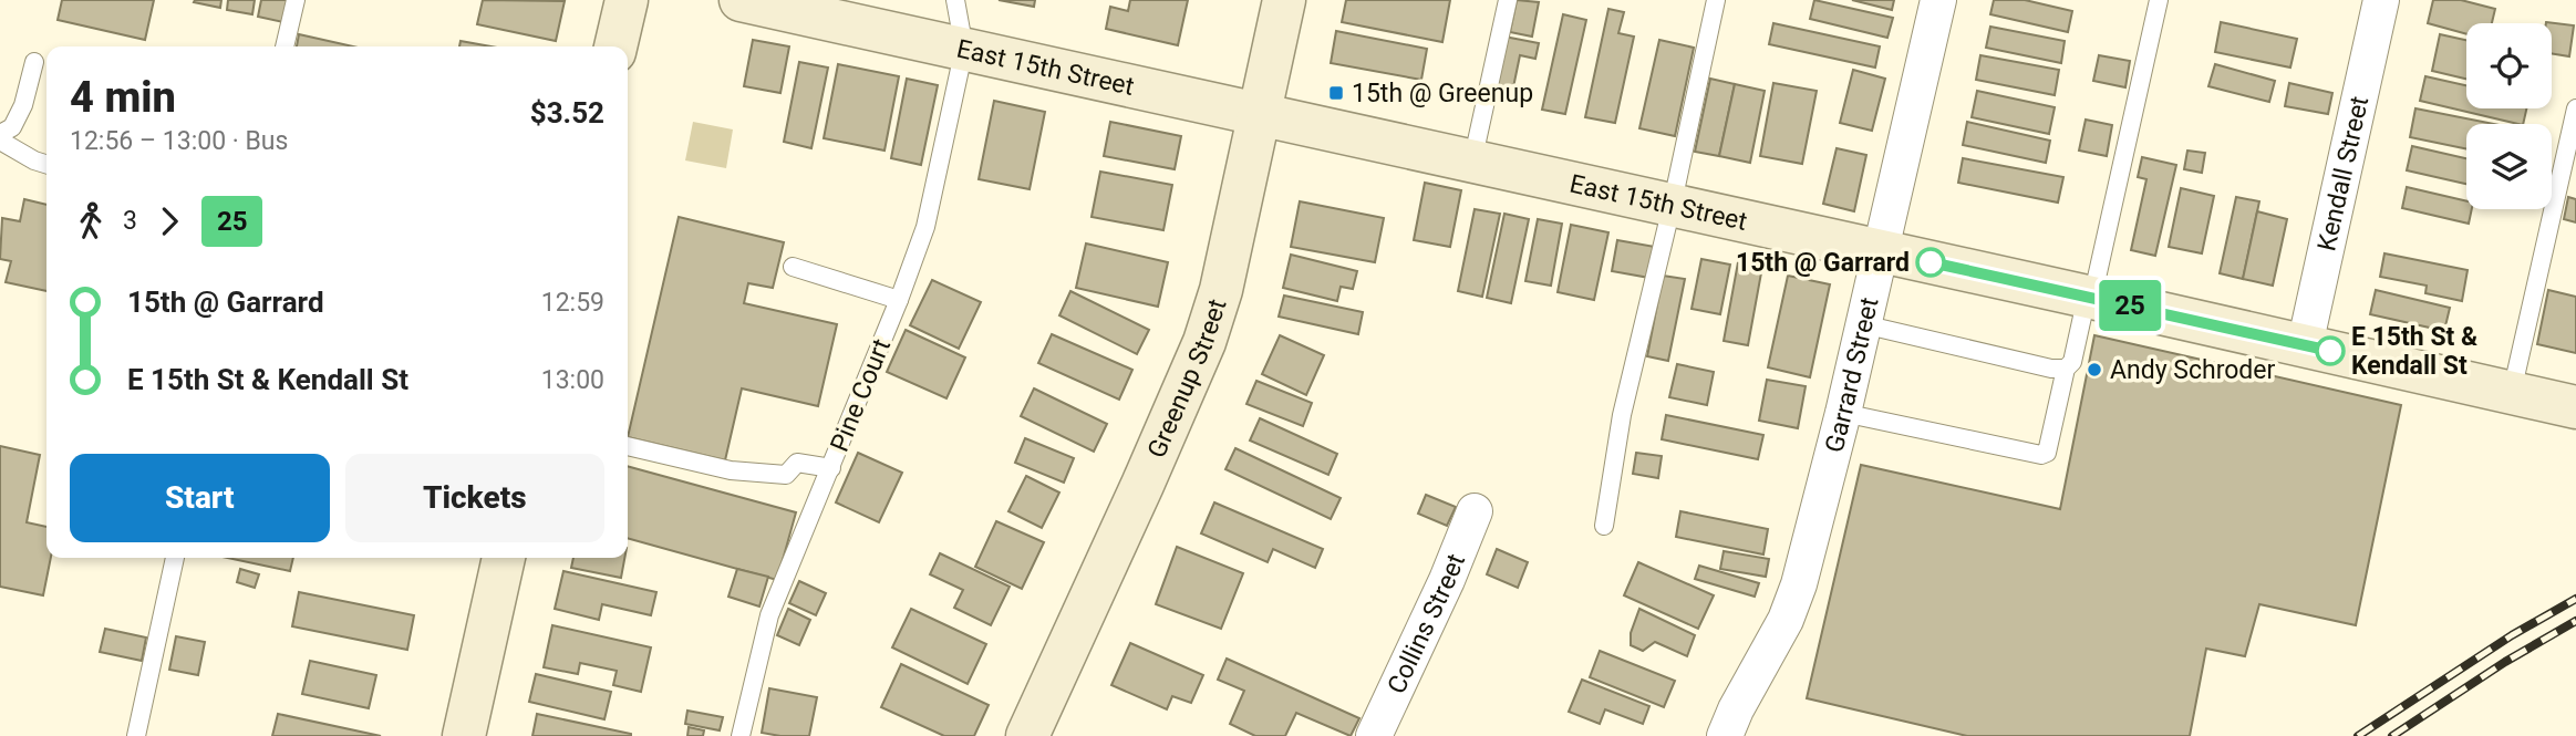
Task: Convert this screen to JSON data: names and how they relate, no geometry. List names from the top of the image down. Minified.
{"streets":{"street":["East 15th Street","Kendall Street","Garrard Street","Greenup Street","Collins Street"],"lane":["Pine Court"]},"crossings":[["East 15th Street","Kendall Street"],["East 15th Street","Garrard Street"],["East 15th Street","Greenup Street"],["East 15th Street","Pine Court"]],"places":{"transit":["15th @ Greenup"],"other":["15th @ Garrard","E 15th St & Kendall St","Andy Schroder"]},"lines":["bus line 25"],"page":{"on_map":"25","heading":["4 min","12:56 – 13:00 · Bus","$3.52"],"legs":["3","25"],"list":[{"name":"15th @ Garrard","value":"12:59"},{"name":"E 15th St & Kendall St","value":"13:00"}],"buttons":["Start","Tickets"]}}
